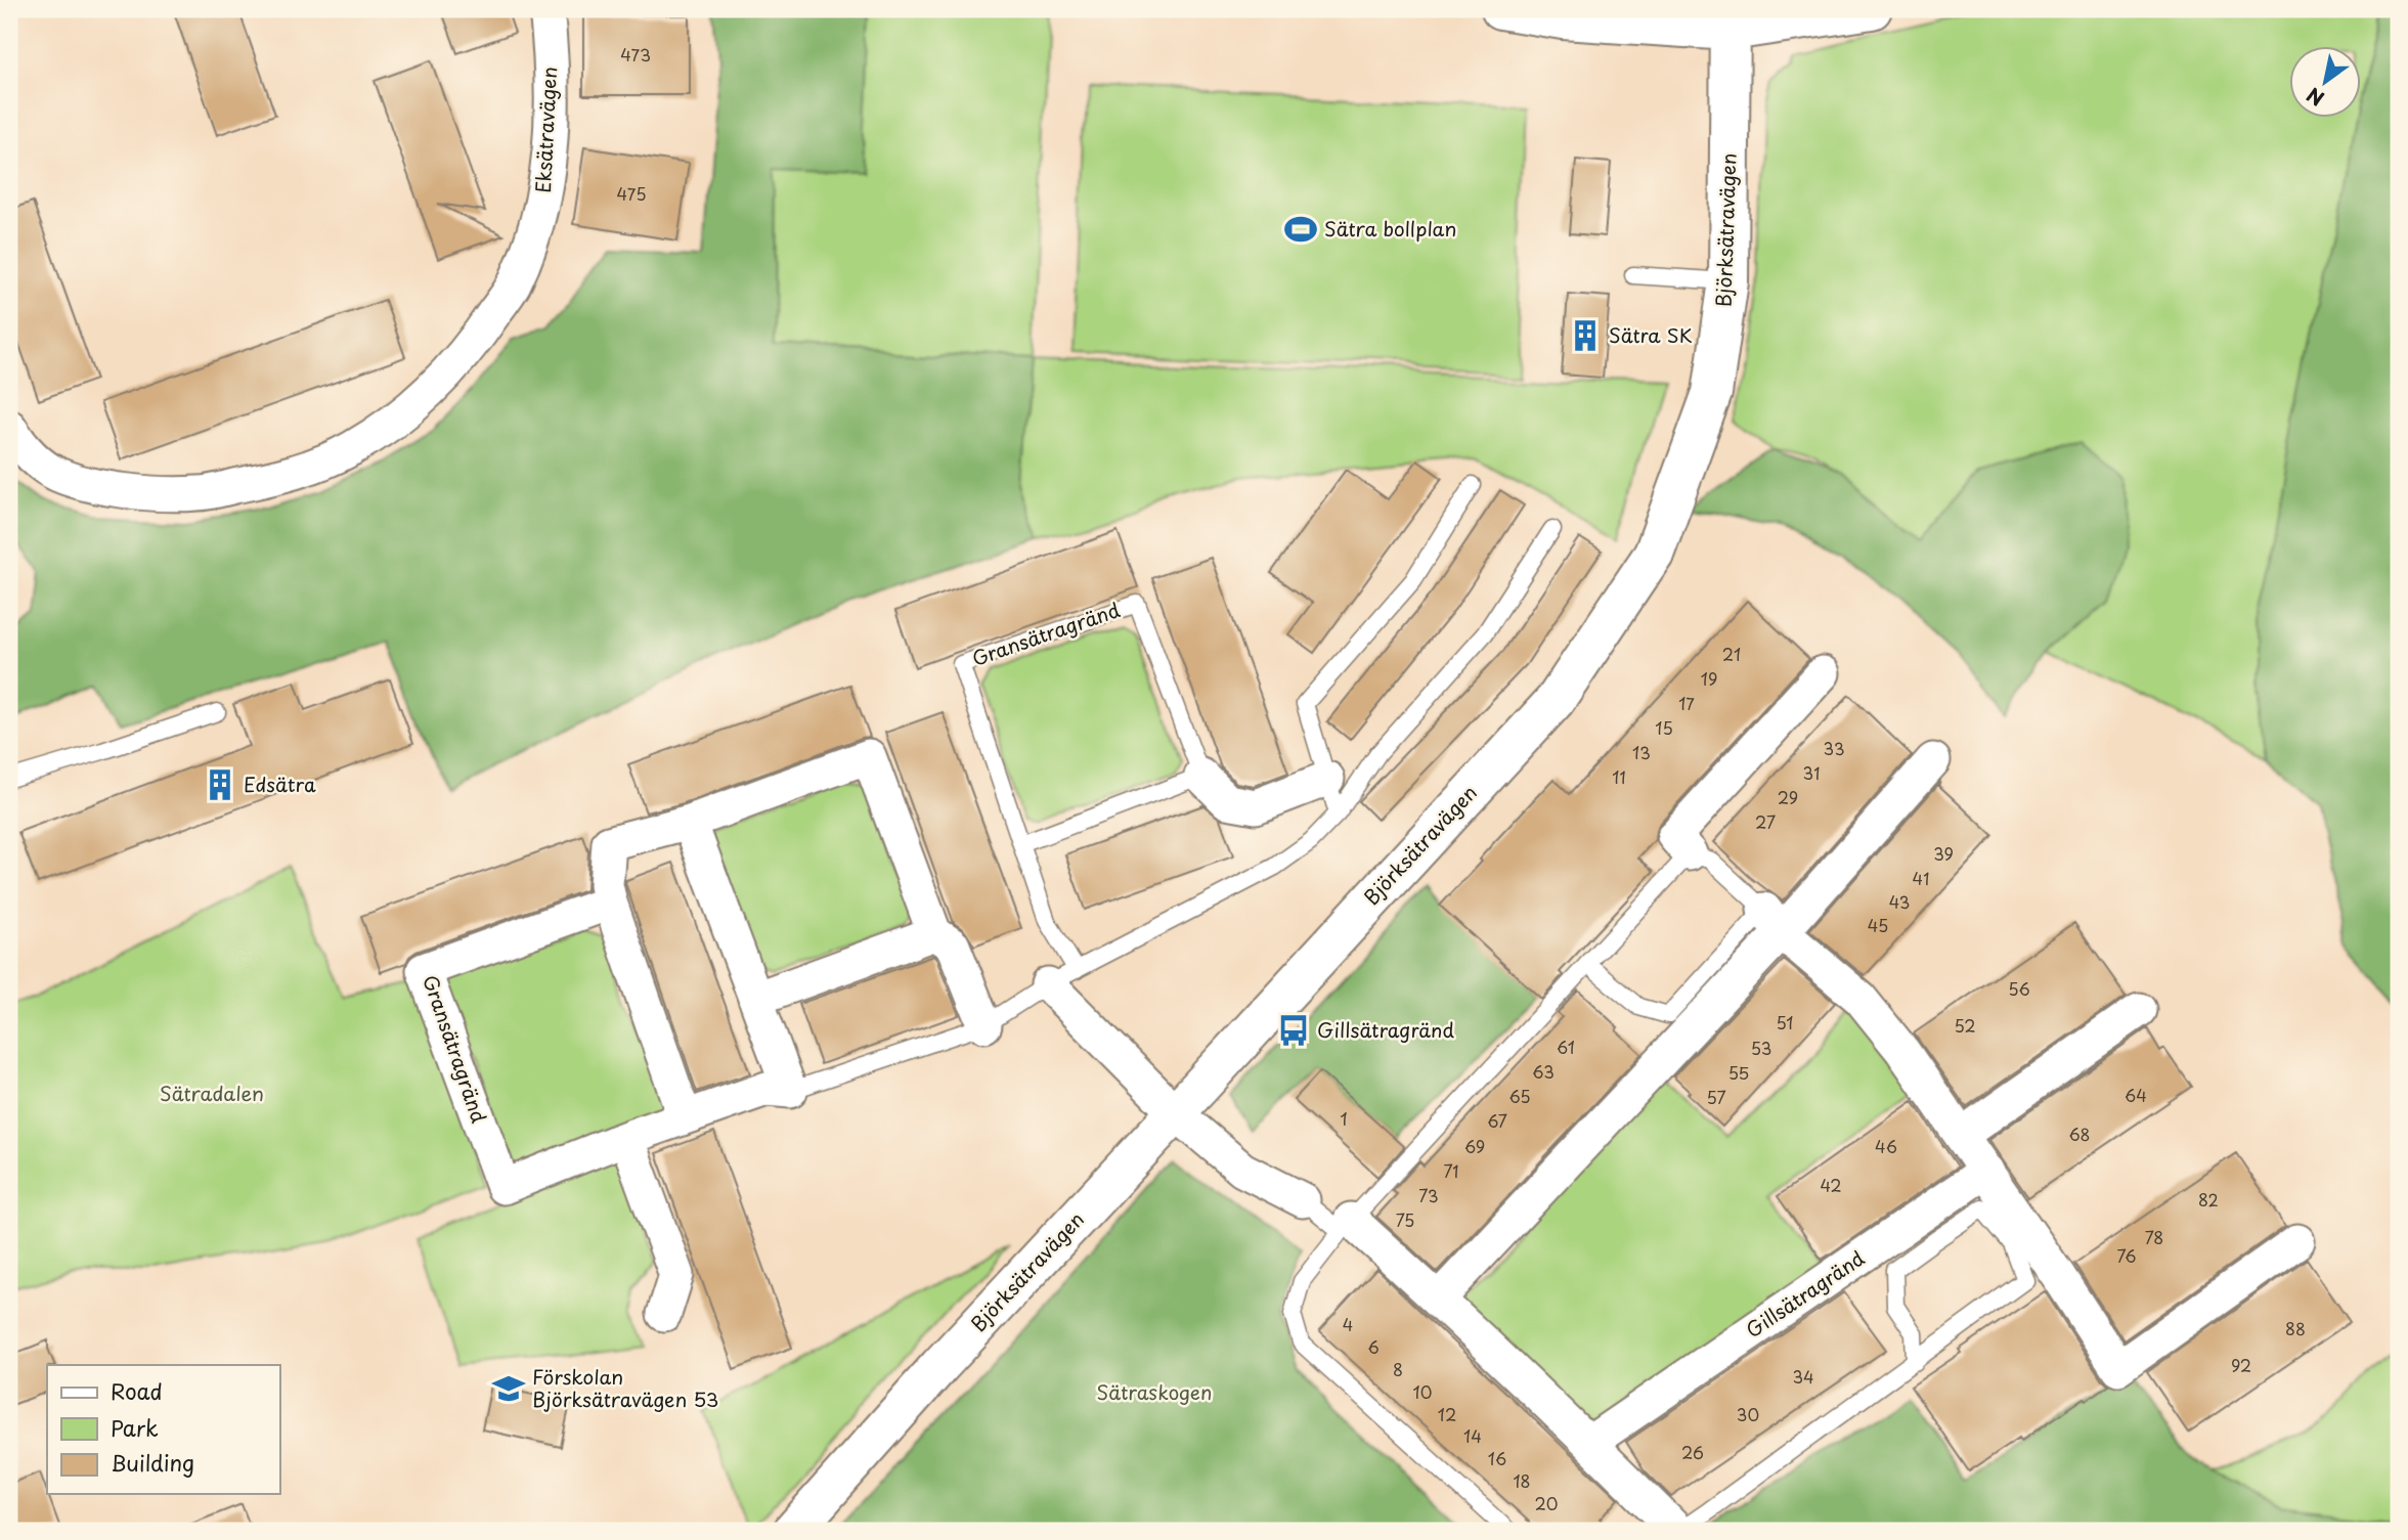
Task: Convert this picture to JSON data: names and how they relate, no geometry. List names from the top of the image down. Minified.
{"streets":{"street":["Eksätravägen","Björksätravägen","Gransätragränd","Gillsätragränd"]},"crossings":[["Björksätravägen","Gransätragränd"],["Björksätravägen","Gillsätragränd"],["Gransätragränd","Gillsätragränd"]],"parks":["Sätradalen","Sätraskogen"],"places":{"sports":["Sätra bollplan"],"building":["Sätra SK","Edsätra"],"bus stop":["Gillsätragränd"],"school or university":["Förskolan Björksätravägen 53"]},"house_numbers":["473","475","21","19","17","15","33","13","31","11","29","27","39","41","43","45","56","51","52","61","53","63","55","64","65","57","1","67","68","69","46","71","42","73","82","75","78","76","4","88","6","92","8","34","10","12","30","14","26","16","18","20"],"legend":["Road","Park","Building"],"north":"bottom left"}
